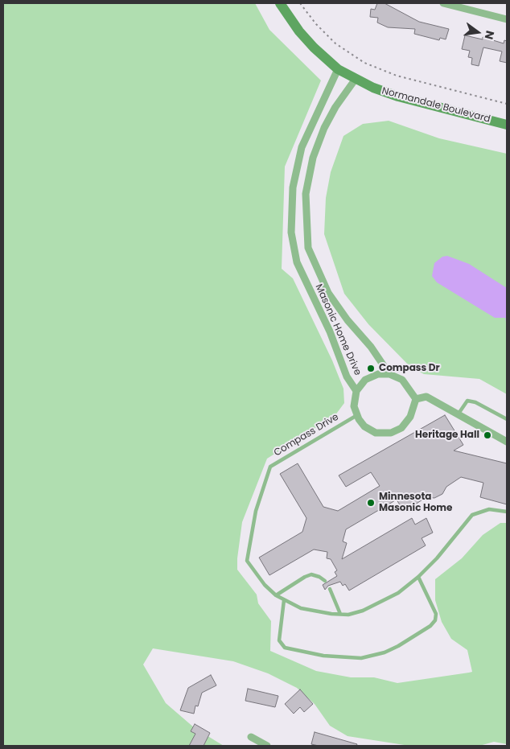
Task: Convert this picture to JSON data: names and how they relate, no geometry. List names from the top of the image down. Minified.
{"streets":{"street":["Normandale Boulevard","Masonic Home Drive"],"lane":["Compass Drive"]},"crossings":[["Normandale Boulevard","Masonic Home Drive"],["Masonic Home Drive","Compass Drive"]],"places":["Compass Dr","Heritage Hall","Minnesota Masonic Home"],"north":"right"}
